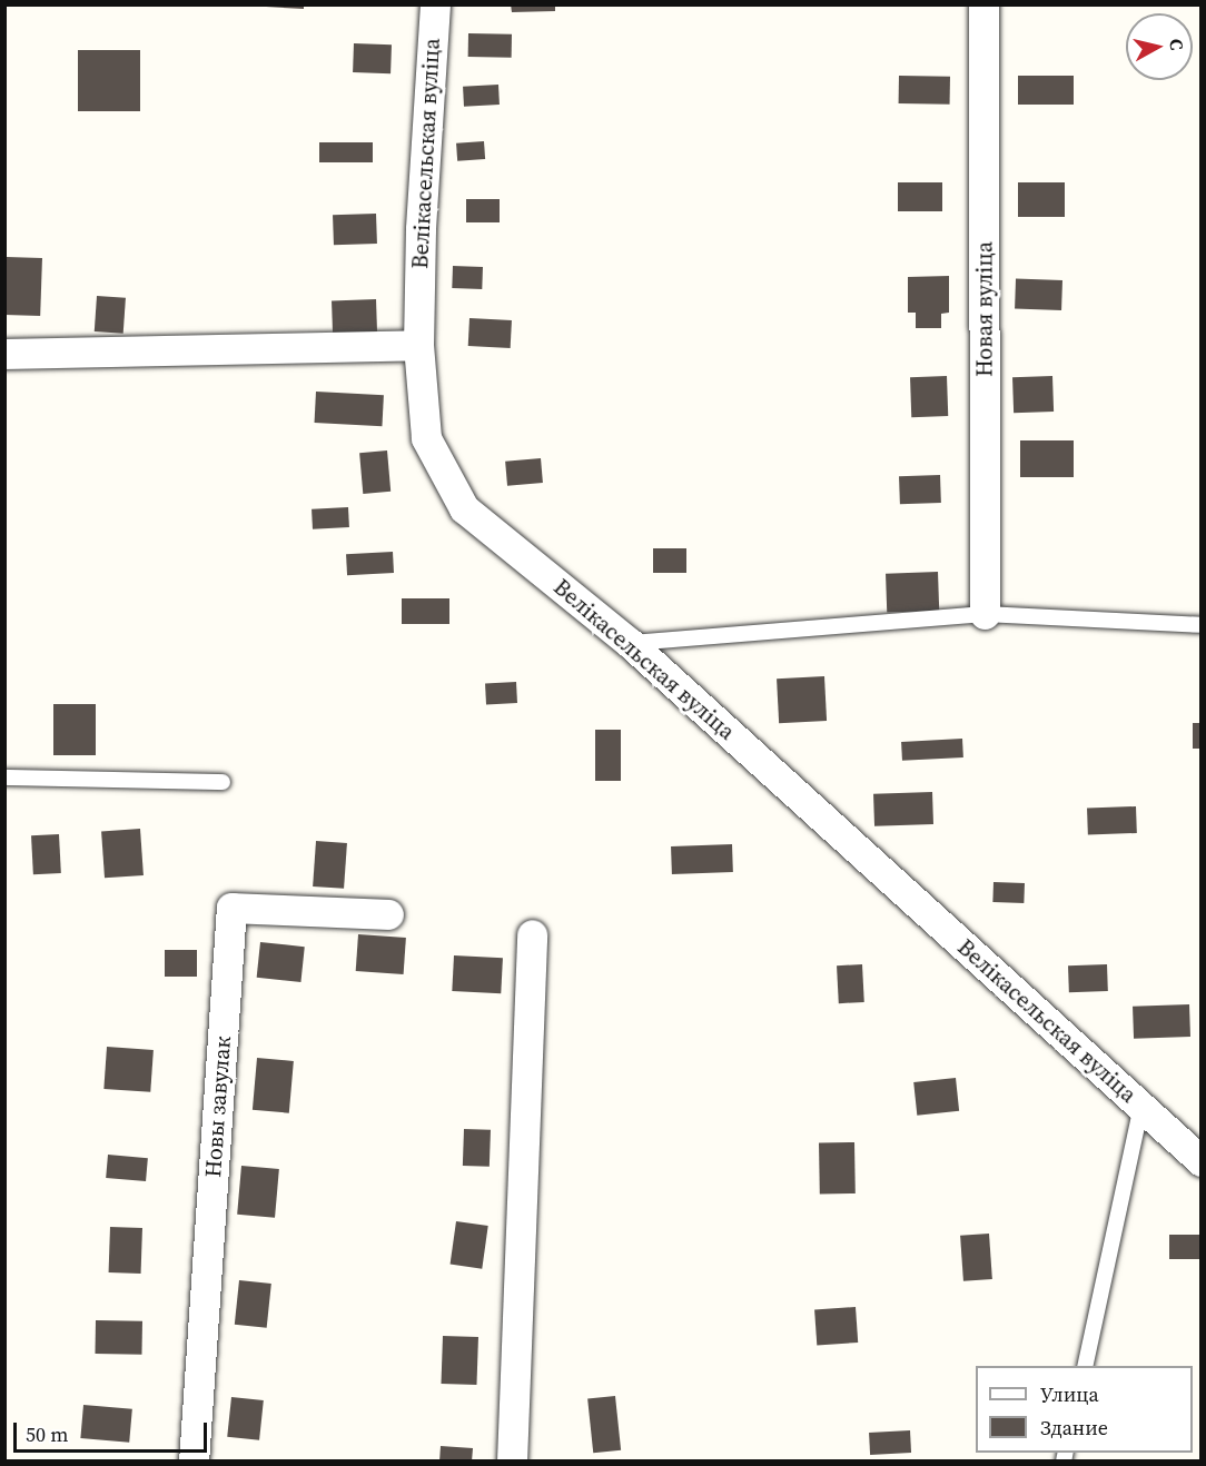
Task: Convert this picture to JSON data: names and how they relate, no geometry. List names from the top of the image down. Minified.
{"streets":{"street":["Велікасельская вуліца","Новая вуліца","Новы завулак"]},"legend":["Улица","Здание"],"scale_bar":"50 m","north":"right"}
